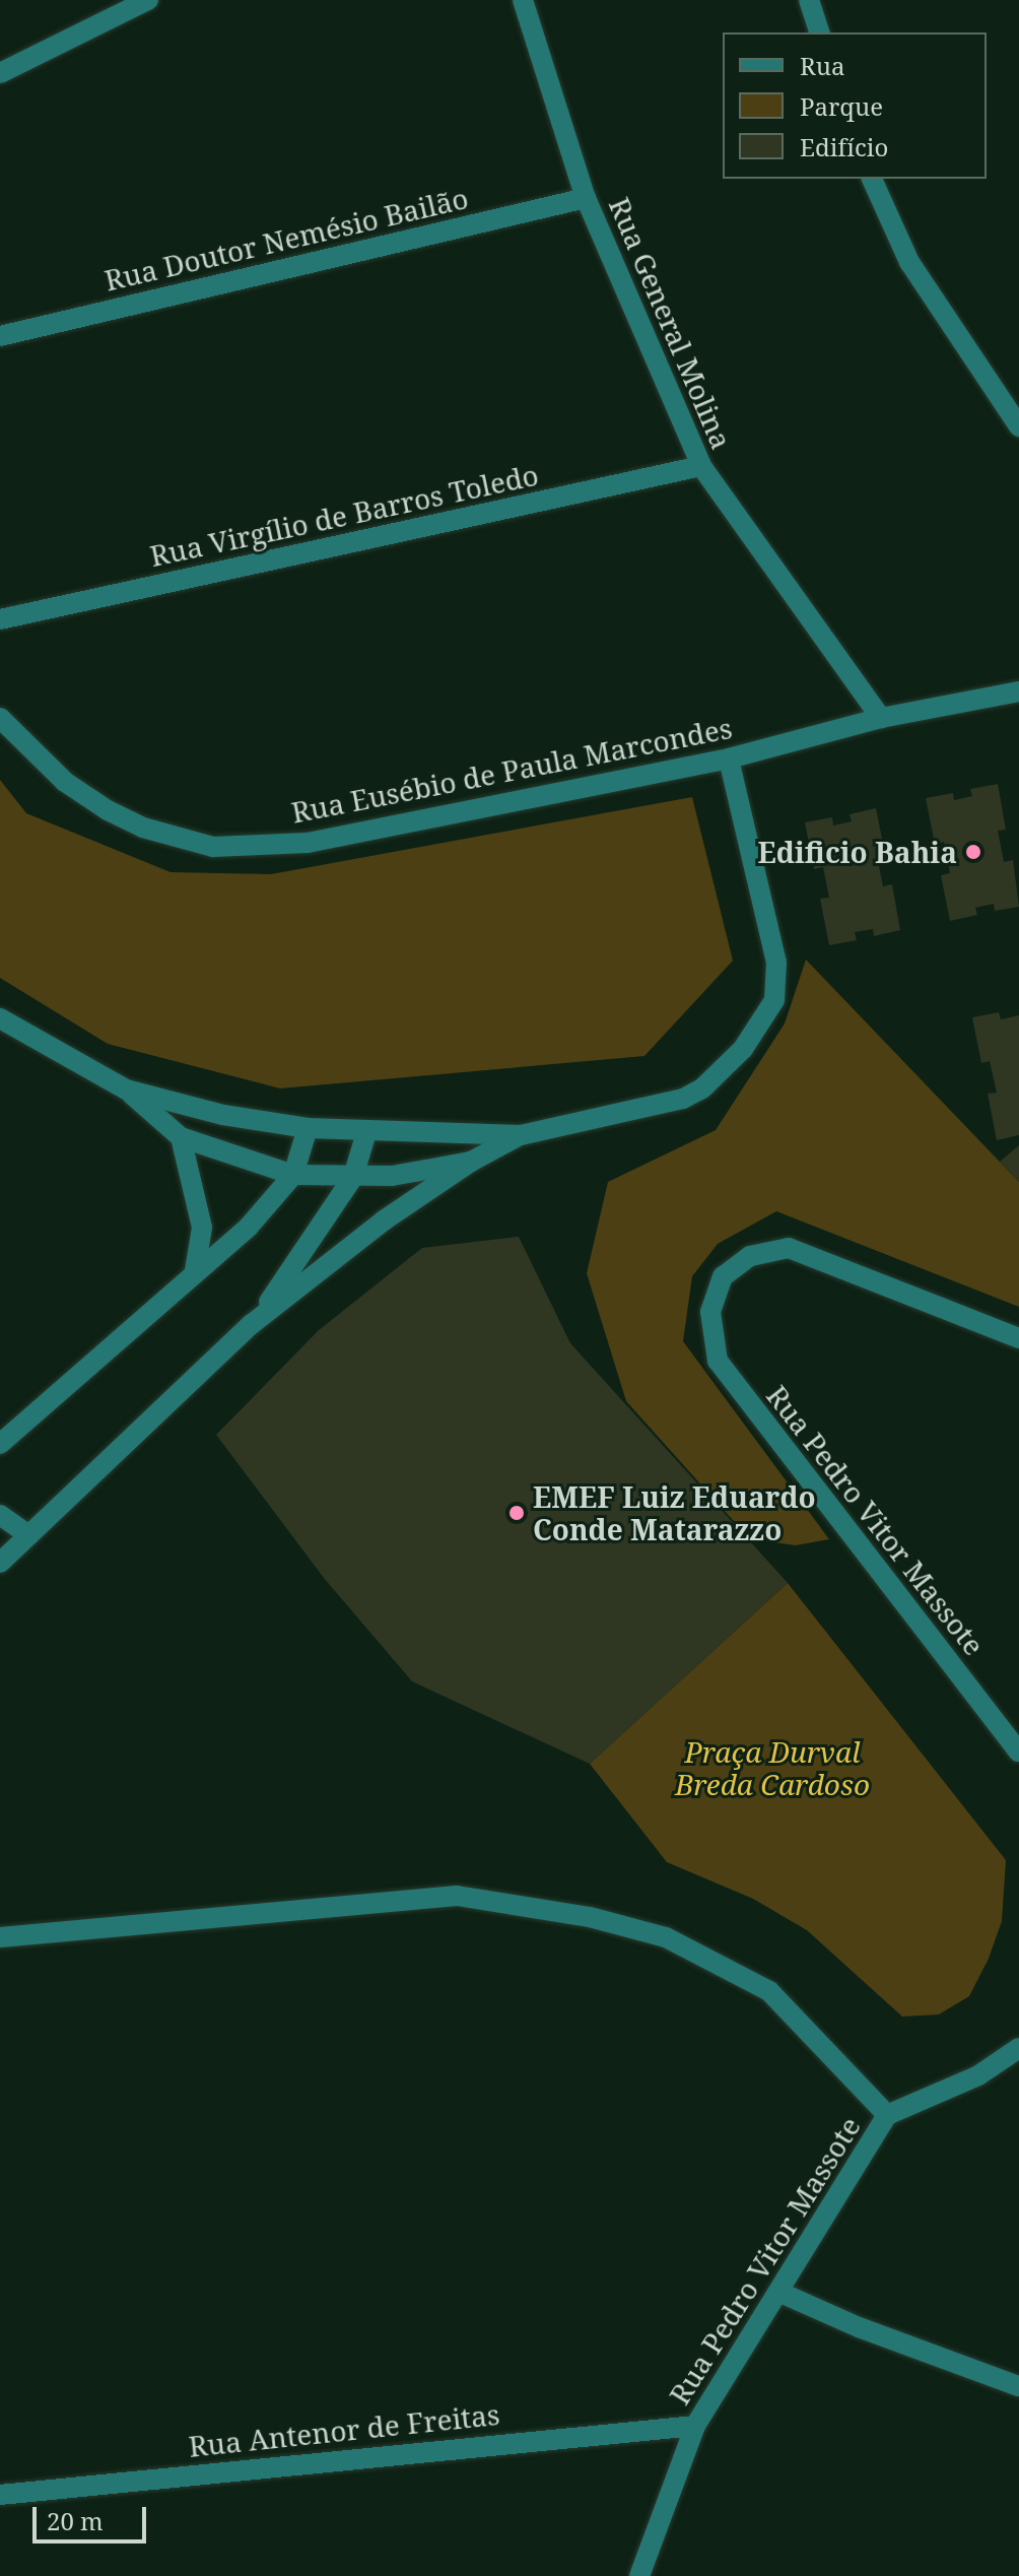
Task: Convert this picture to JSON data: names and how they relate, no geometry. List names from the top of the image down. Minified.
{"streets":{"street":["Rua Doutor Nemésio Bailão","Rua General Molina","Rua Virgílio de Barros Toledo","Rua Eusébio de Paula Marcondes","Rua Pedro Vitor Massote","Rua Antenor de Freitas"]},"crossings":[["Rua Doutor Nemésio Bailão","Rua General Molina"],["Rua General Molina","Rua Virgílio de Barros Toledo"],["Rua General Molina","Rua Eusébio de Paula Marcondes"],["Rua Pedro Vitor Massote","Rua Antenor de Freitas"]],"parks":["Praça Durval Breda Cardoso"],"places":["Edificio Bahia","EMEF Luiz Eduardo Conde Matarazzo"],"legend":["Rua","Parque","Edifício"],"scale_bar":"20 m"}
